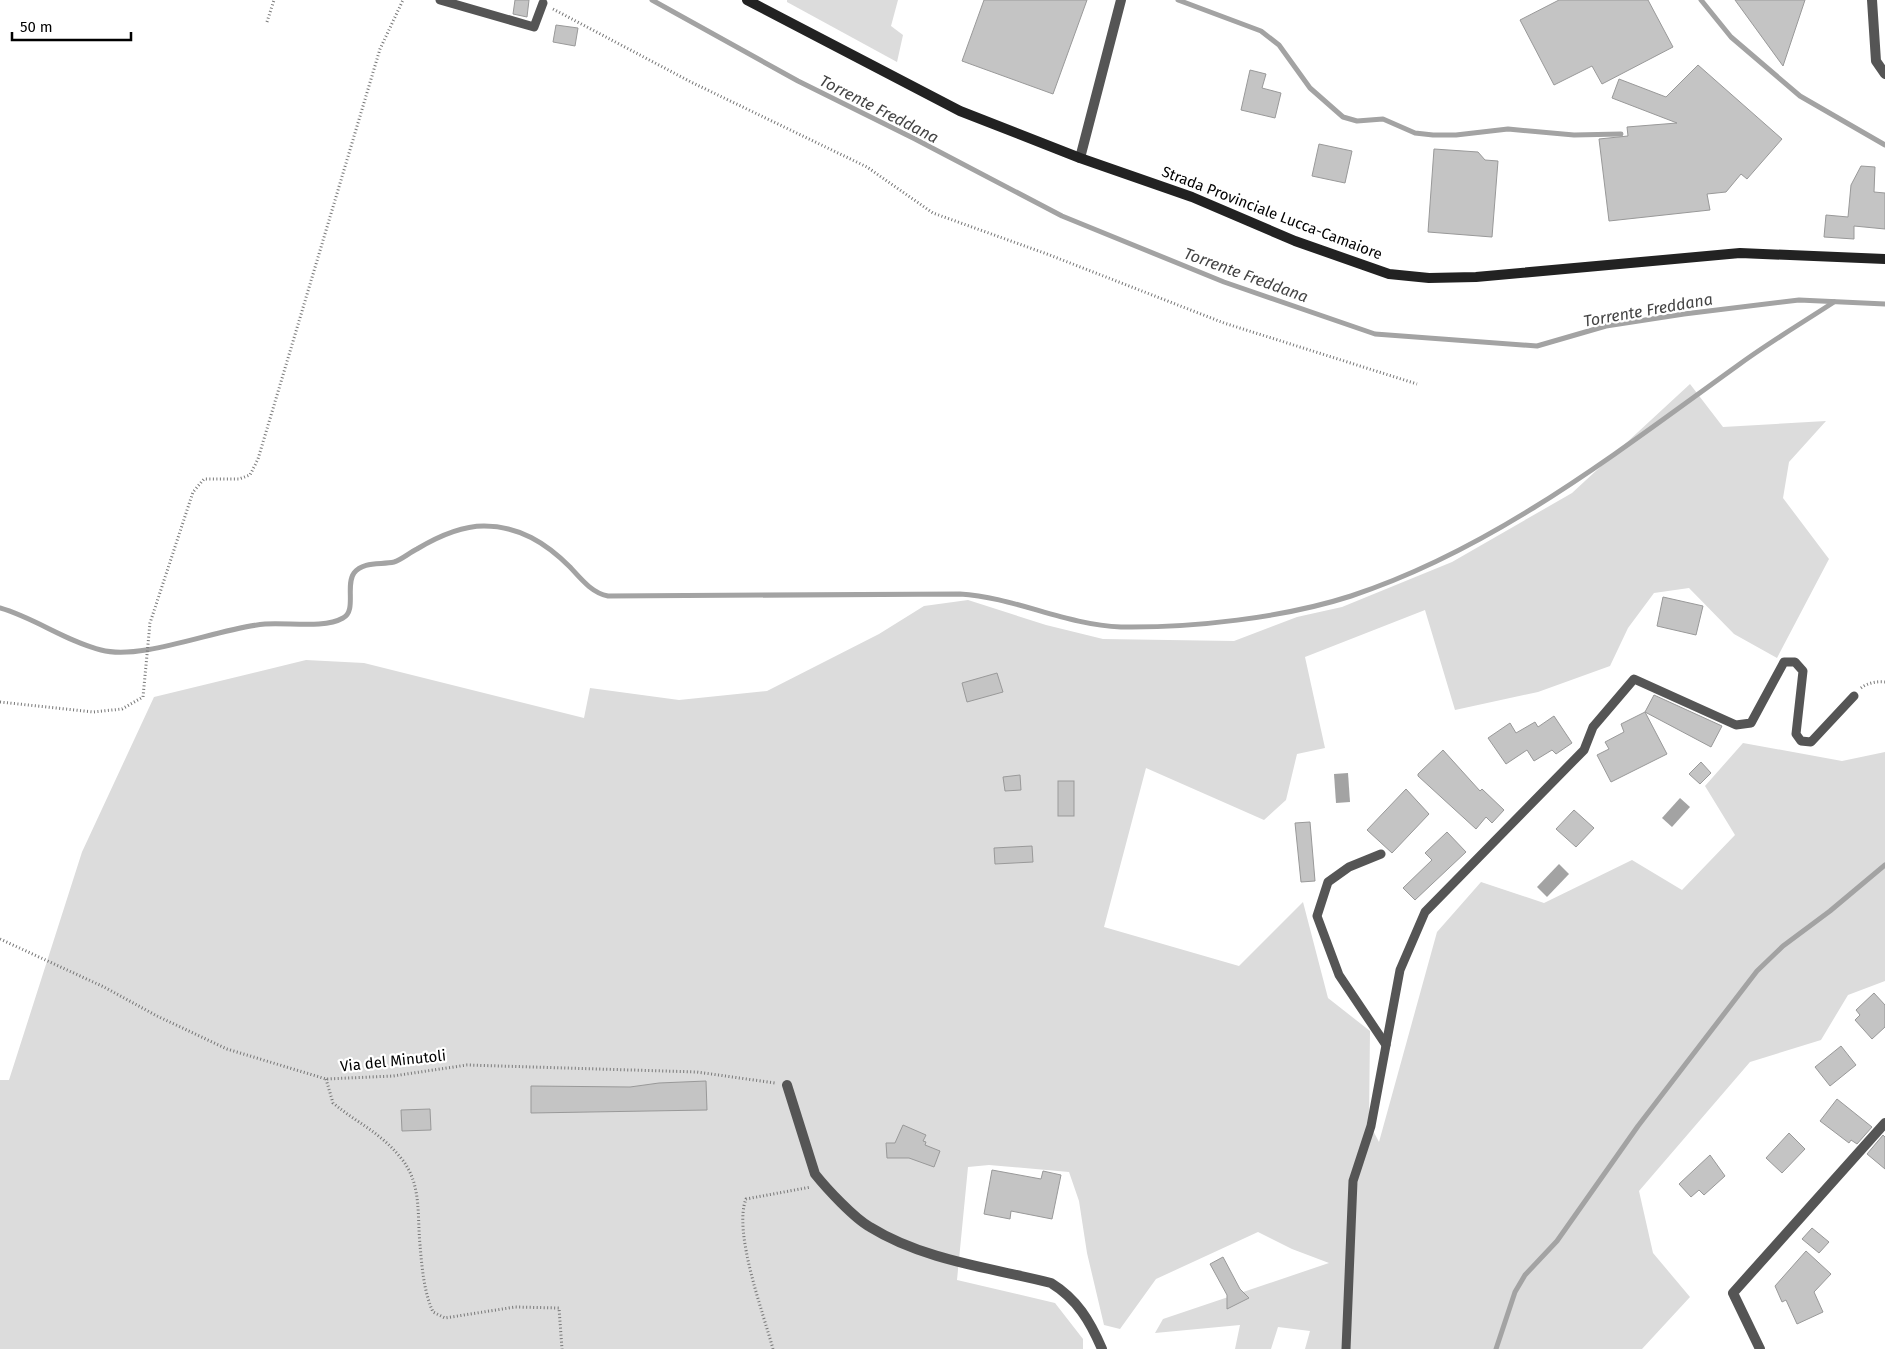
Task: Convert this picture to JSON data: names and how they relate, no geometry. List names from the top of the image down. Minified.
{"streets":{"main road":["Strada Provinciale Lucca-Camaiore"],"path":["Via del Minutoli"]},"water":["Torrente Freddana"],"scale_bar":"50 m"}
